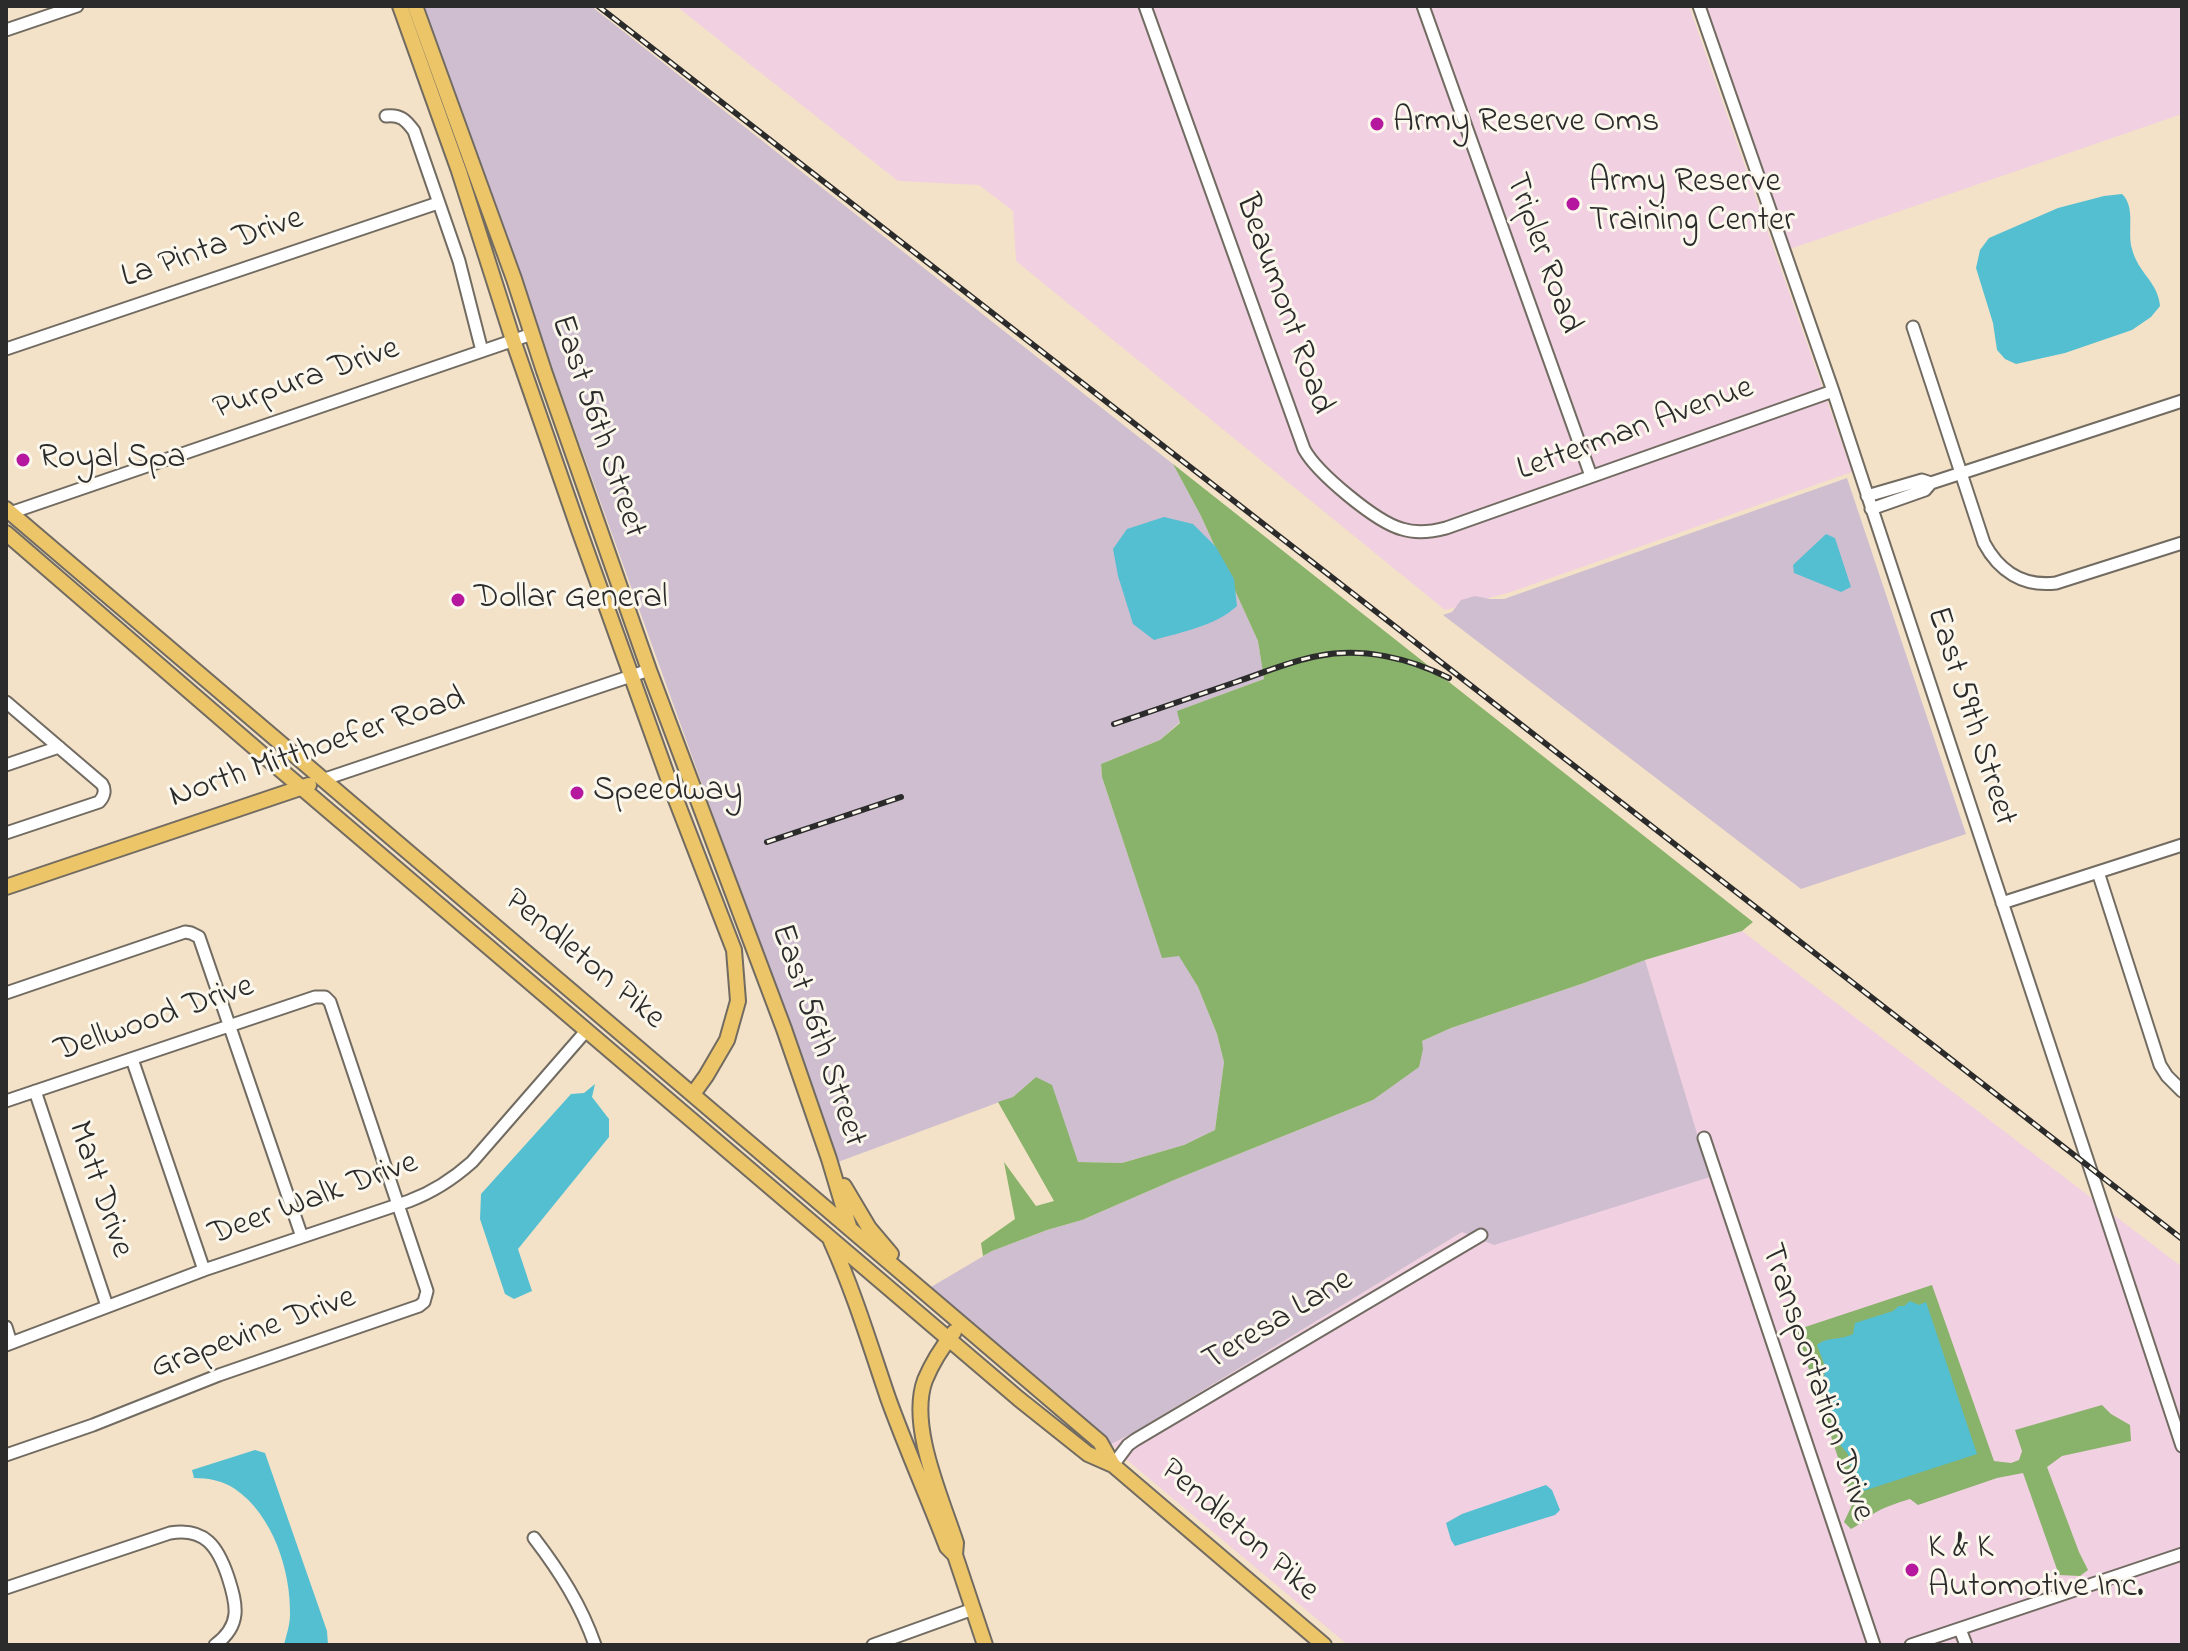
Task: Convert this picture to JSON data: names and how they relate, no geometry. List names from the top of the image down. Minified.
{"streets":{"main road":["East 56th Street","North Mitthoefer Road","Pendleton Pike"],"street":["La Pinta Drive","Tripler Road","Beaumont Road","Purpura Drive","Letterman Avenue","East 59th Street","Dellwood Drive","Matt Drive","Deer Walk Drive","Teresa Lane","Grapevine Drive","Transportation Drive"]},"crossings":[["Tripler Road","Letterman Avenue"],["Beaumont Road","Letterman Avenue"],["Purpura Drive","East 56th Street"],["Purpura Drive","Pendleton Pike"],["East 56th Street","North Mitthoefer Road"],["East 56th Street","Pendleton Pike"],["Letterman Avenue","East 59th Street"],["North Mitthoefer Road","Pendleton Pike"],["Pendleton Pike","Deer Walk Drive"],["Pendleton Pike","Teresa Lane"],["Dellwood Drive","Matt Drive"],["Dellwood Drive","Grapevine Drive"],["Matt Drive","Deer Walk Drive"],["Deer Walk Drive","Grapevine Drive"]],"places":["Army Reserve Oms","Army Reserve Training Center","Royal Spa","Dollar General","Speedway","K & K Automotive Inc."]}
